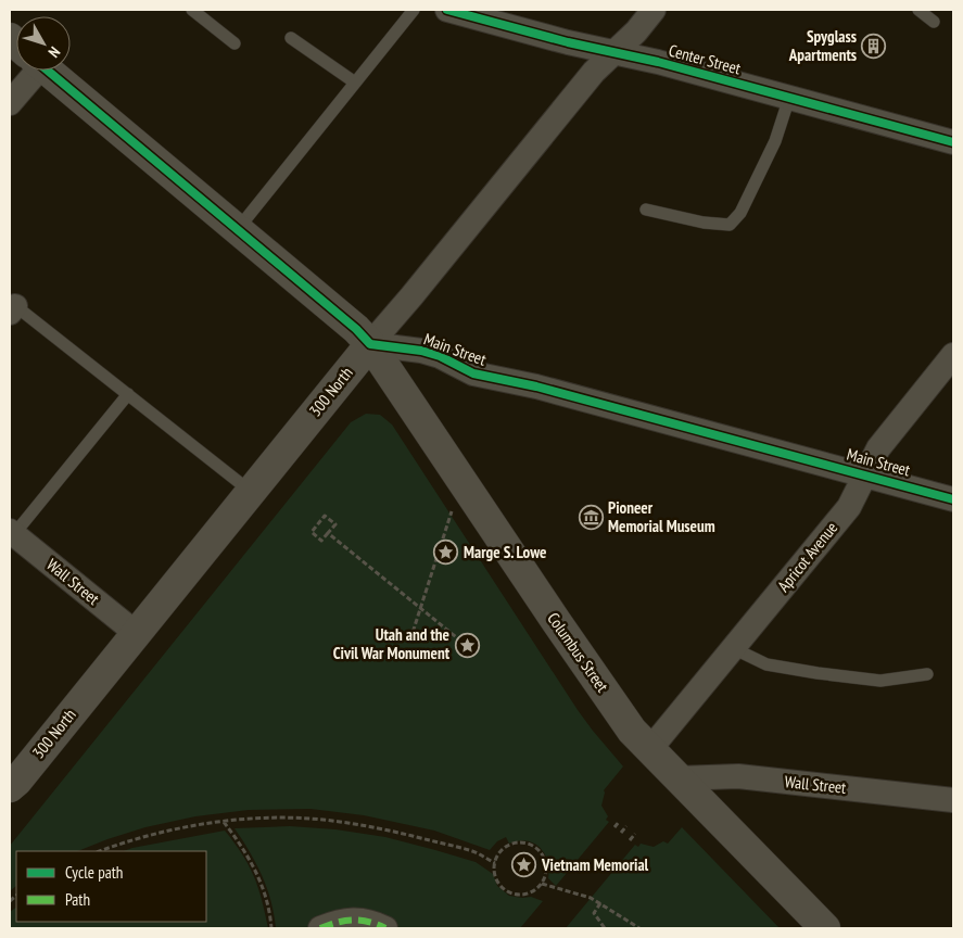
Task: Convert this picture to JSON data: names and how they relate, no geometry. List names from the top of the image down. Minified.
{"streets":{"main road":["300 North","Columbus Street"],"street":["Center Street","Main Street","Apricot Avenue","Wall Street"]},"crossings":[["Center Street","300 North"],["Main Street","300 North"],["Main Street","Apricot Avenue"],["Main Street","Columbus Street"],["300 North","Wall Street"],["300 North","Columbus Street"],["Apricot Avenue","Columbus Street"],["Wall Street","Columbus Street"]],"places":{"building":["Spyglass Apartments"],"museum":["Pioneer Memorial Museum"],"place":["Marge S. Lowe","Utah and the Civil War Monument","Vietnam Memorial"]},"legend":["Cycle path","Path"],"north":"bottom right"}
